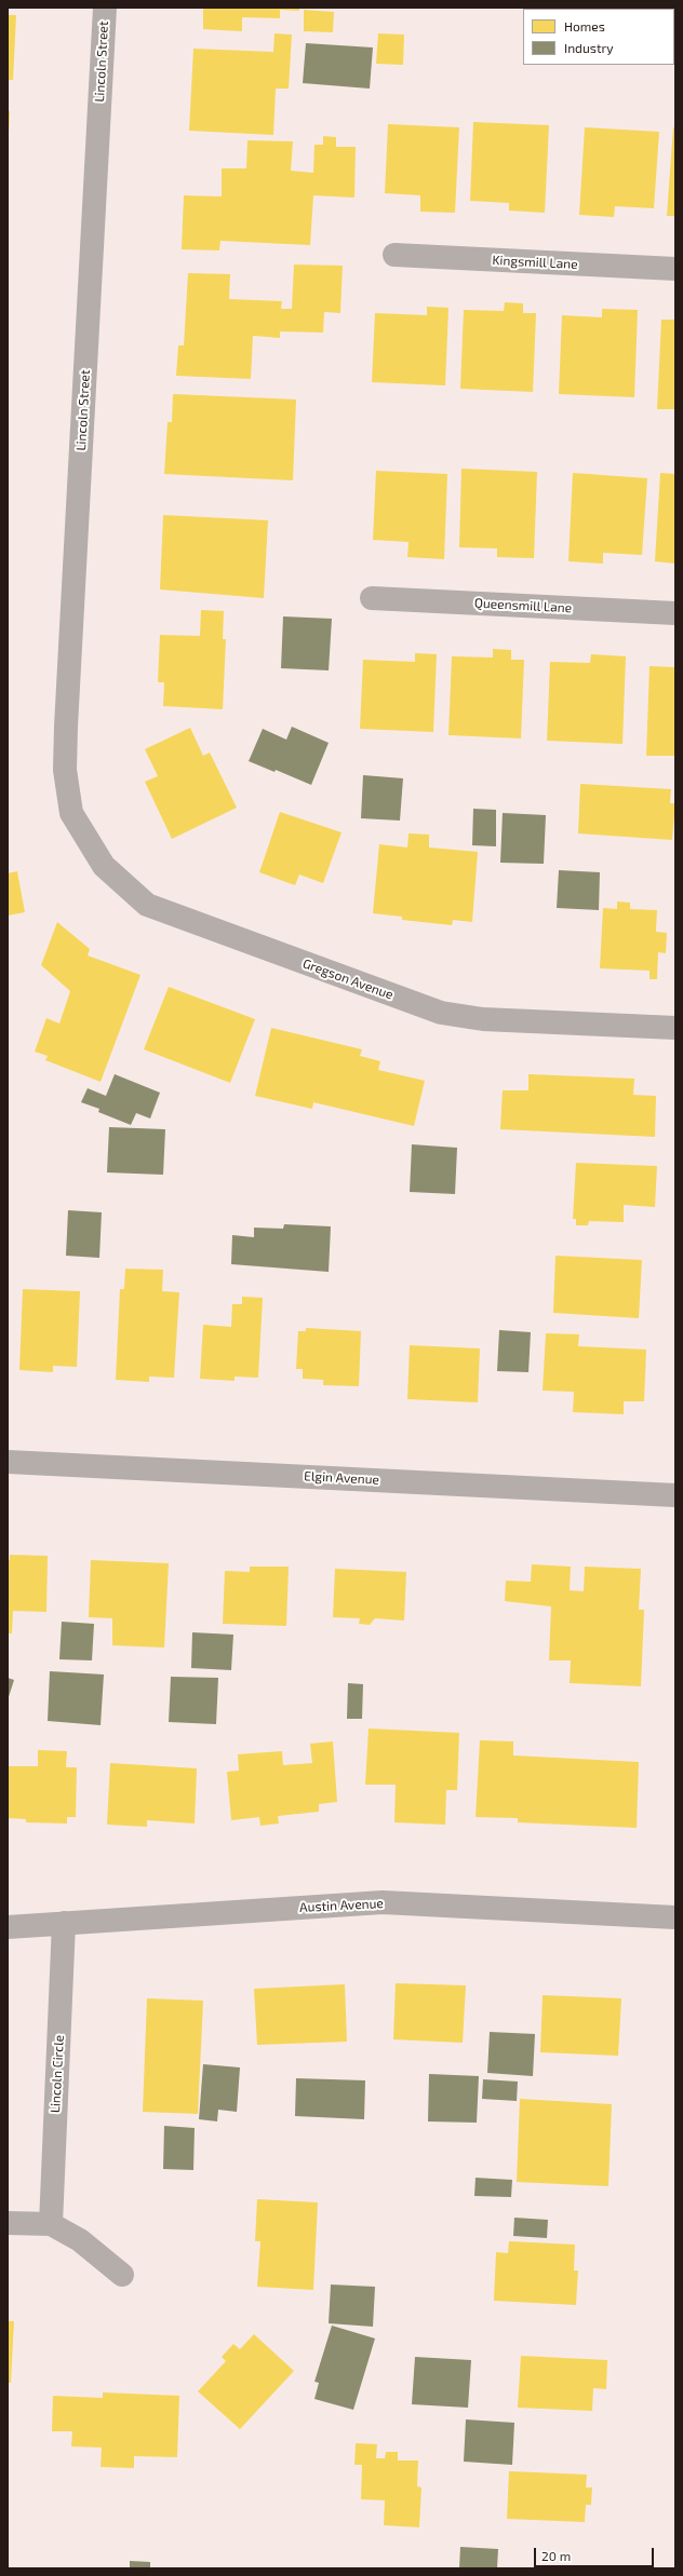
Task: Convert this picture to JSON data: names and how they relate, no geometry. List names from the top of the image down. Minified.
{"streets":{"street":["Lincoln Street","Kingsmill Lane","Queensmill Lane","Gregson Avenue","Elgin Avenue","Austin Avenue","Lincoln Circle"]},"crossings":[["Lincoln Street","Gregson Avenue"],["Austin Avenue","Lincoln Circle"]],"legend":["Homes","Industry"],"scale_bar":"20 m"}
